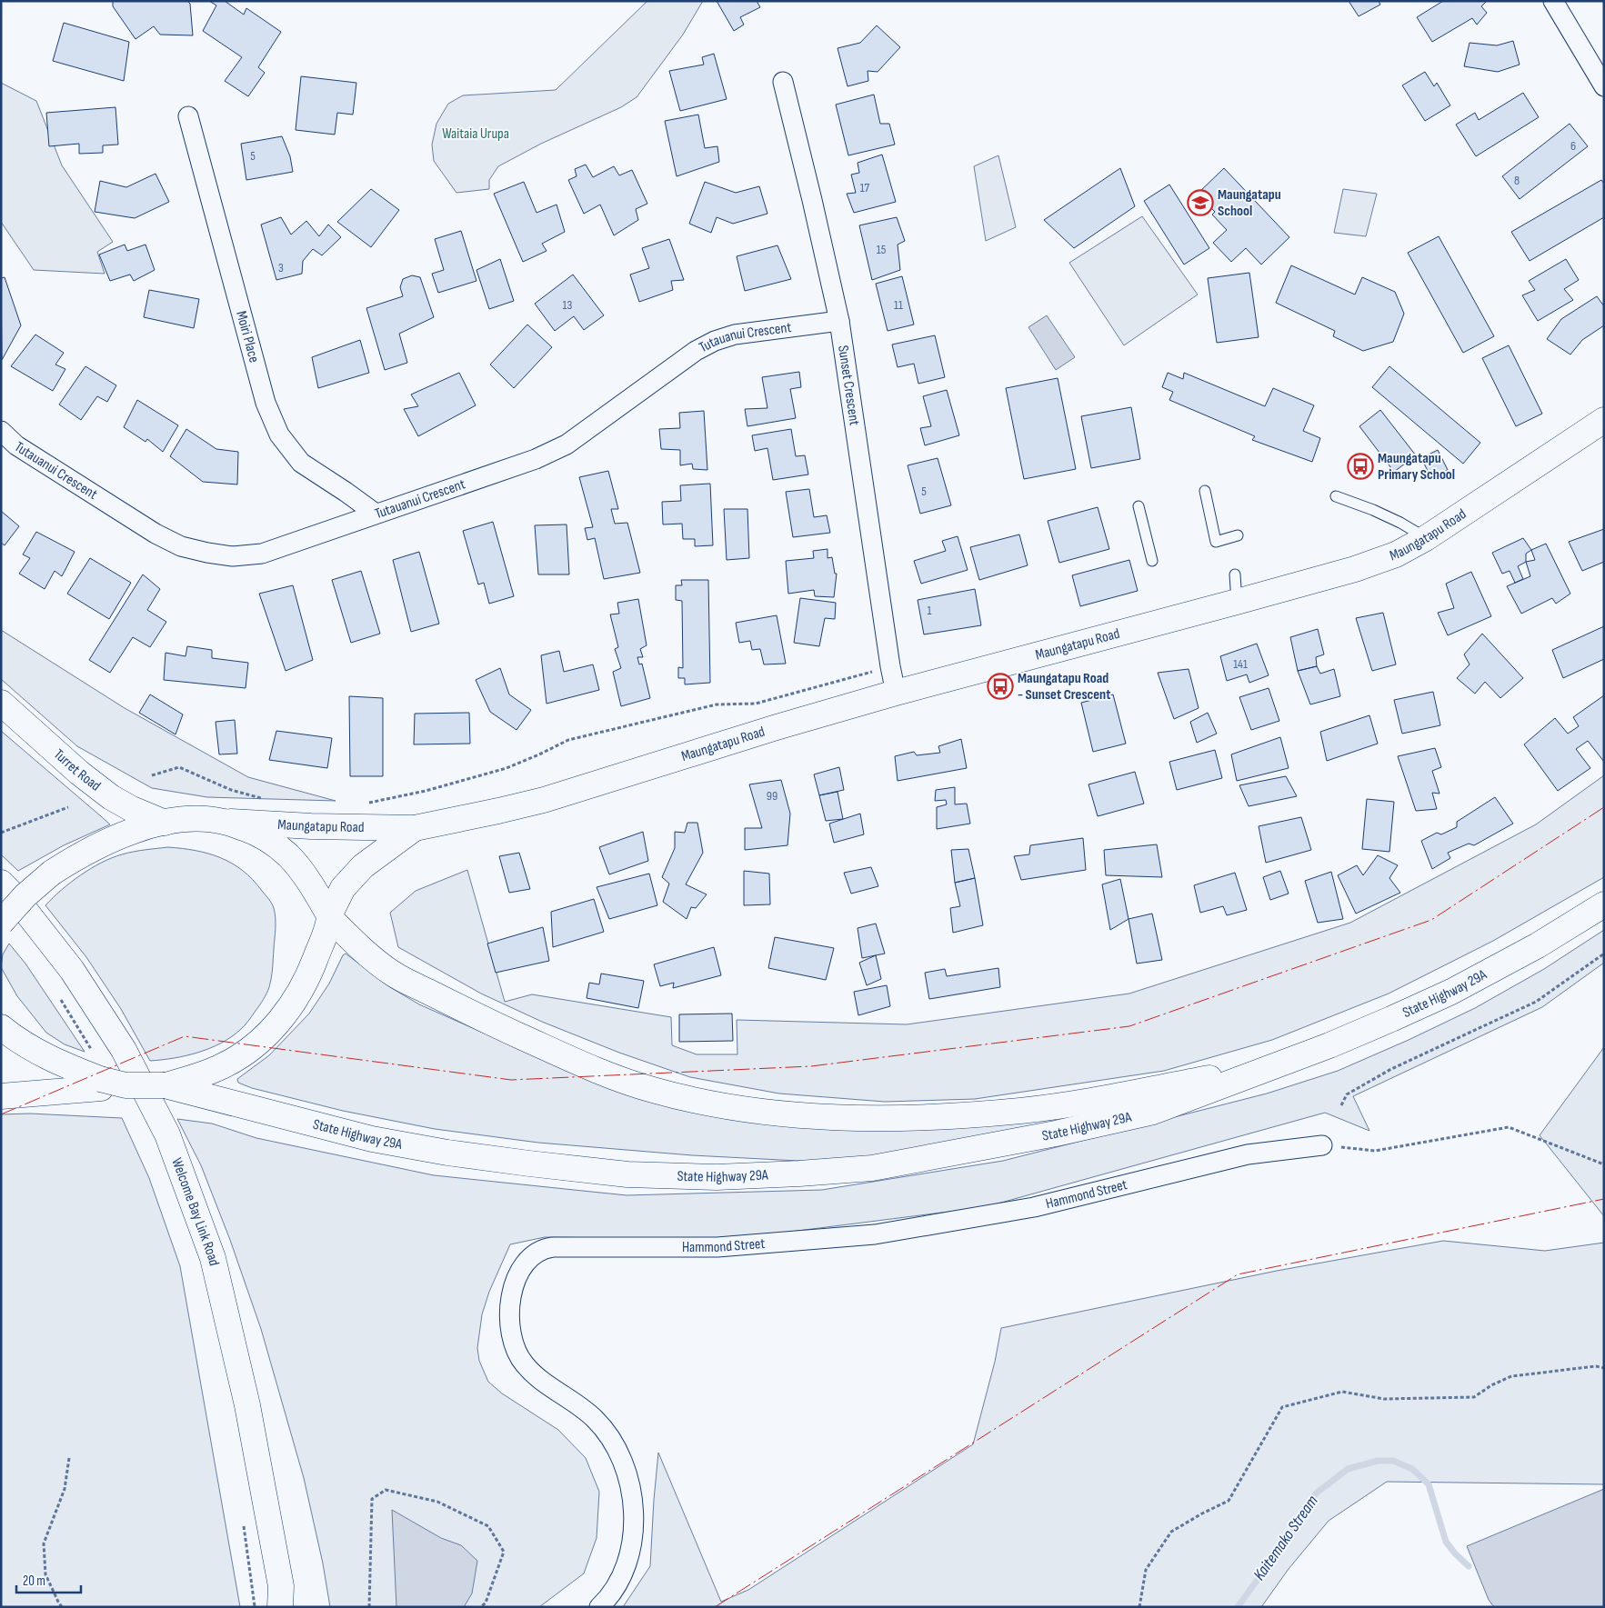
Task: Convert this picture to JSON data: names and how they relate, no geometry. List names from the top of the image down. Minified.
{"streets":{"main road":["Maungatapu Road","Turret Road","State Highway 29A","Welcome Bay Link Road"],"street":["Moiri Place","Tutauanui Crescent","Sunset Crescent","Hammond Street"]},"crossings":[["Moiri Place","Tutauanui Crescent"],["Tutauanui Crescent","Sunset Crescent"],["Sunset Crescent","Maungatapu Road"],["Maungatapu Road","State Highway 29A"]],"water":["Kaitemako Stream"],"parks":["Waitaia Urupa"],"places":{"school or university":["Maungatapu School"],"bus stop":["Maungatapu Primary School","Maungatapu Road - Sunset Crescent"]},"house_numbers":["6","5","8","17","15","3","13","11","5","1","141","99"],"scale_bar":"20 m"}
